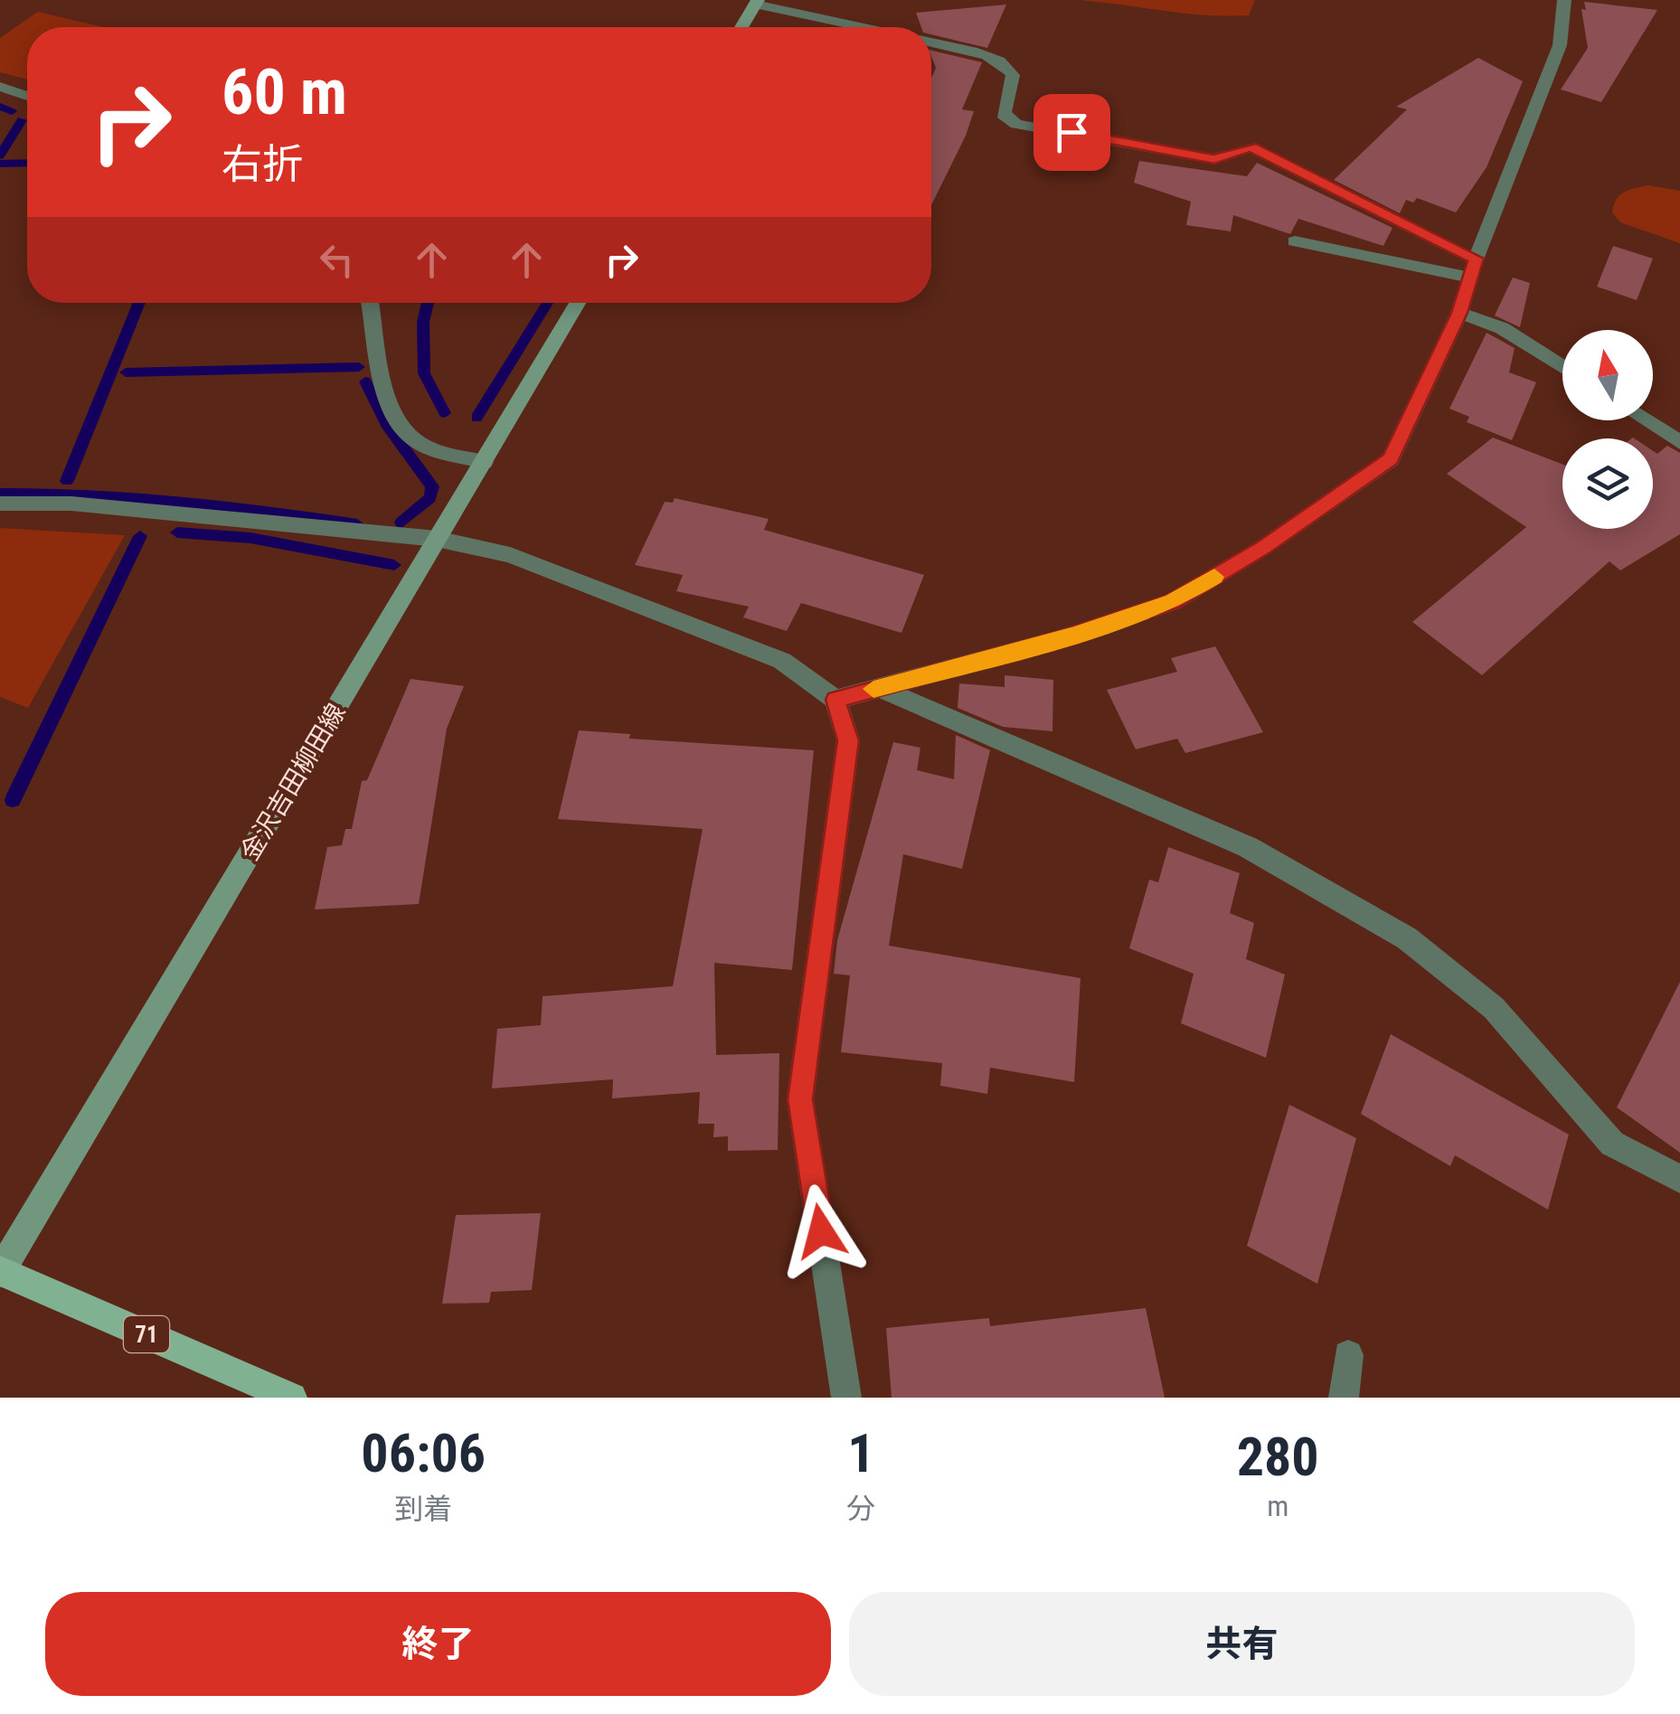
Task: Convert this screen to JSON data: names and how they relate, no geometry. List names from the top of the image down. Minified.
{"streets":{"main road":["金沢吉田柳田線","71"]},"crossings":[["金沢吉田柳田線","71"]],"north":"top","page":{"turn":["60 m","右折"],"eta":["06:06","到着","1","分","280","m"],"buttons":["終了","共有"]}}
